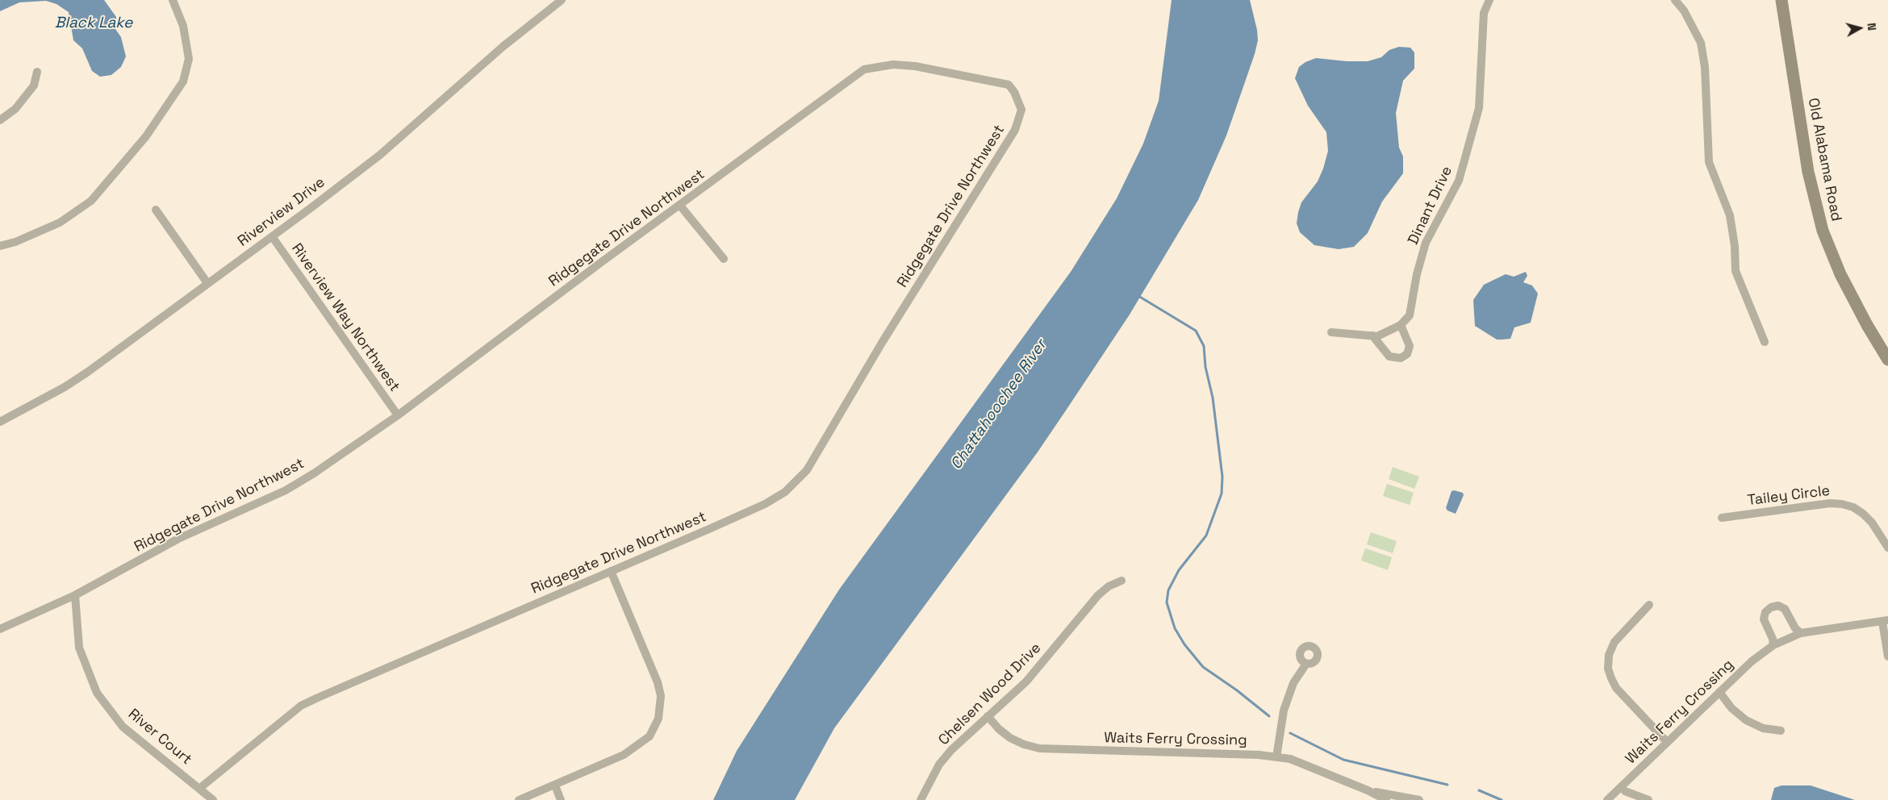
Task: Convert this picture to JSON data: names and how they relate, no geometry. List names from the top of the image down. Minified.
{"streets":{"main road":["Old Alabama Road"],"street":["Dinant Drive","Ridgegate Drive Northwest","Riverview Drive","Riverview Way Northwest","Tailey Circle","Chelsen Wood Drive","Waits Ferry Crossing","River Court"]},"crossings":[["Ridgegate Drive Northwest","Riverview Way Northwest"],["Ridgegate Drive Northwest","River Court"],["Riverview Drive","Riverview Way Northwest"],["Chelsen Wood Drive","Waits Ferry Crossing"]],"water":["Black Lake","Chattahoochee River"],"north":"right"}
